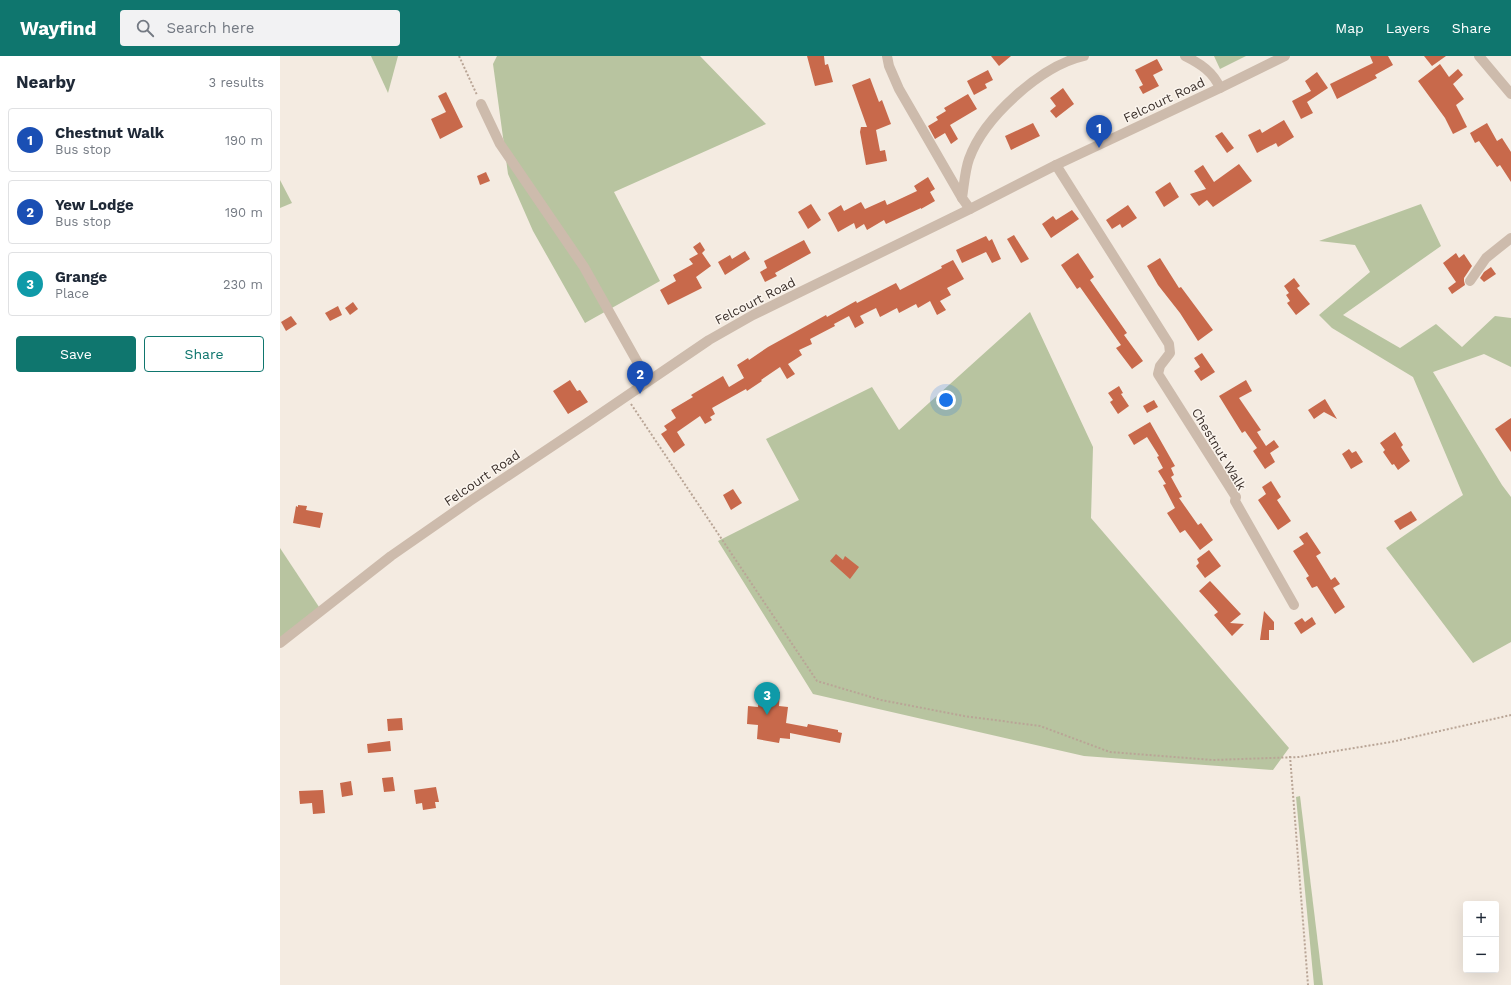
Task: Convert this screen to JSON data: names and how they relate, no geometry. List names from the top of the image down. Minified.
{"streets":{"street":["Felcourt Road","Chestnut Walk"]},"crossings":[["Felcourt Road","Chestnut Walk"]],"page":{"header":"Wayfind","search":"Search here","nav":["Map","Layers","Share"],"heading":["Nearby","3 results"],"list":[{"mark":"1","name":"Chestnut Walk","note":"Bus stop","value":"190 m"},{"mark":"2","name":"Yew Lodge","note":"Bus stop","value":"190 m"},{"mark":"3","name":"Grange","note":"Place","value":"230 m"}],"pins":["1","2","3"],"buttons":["Save","Share"],"map_buttons":["+","−"]}}
